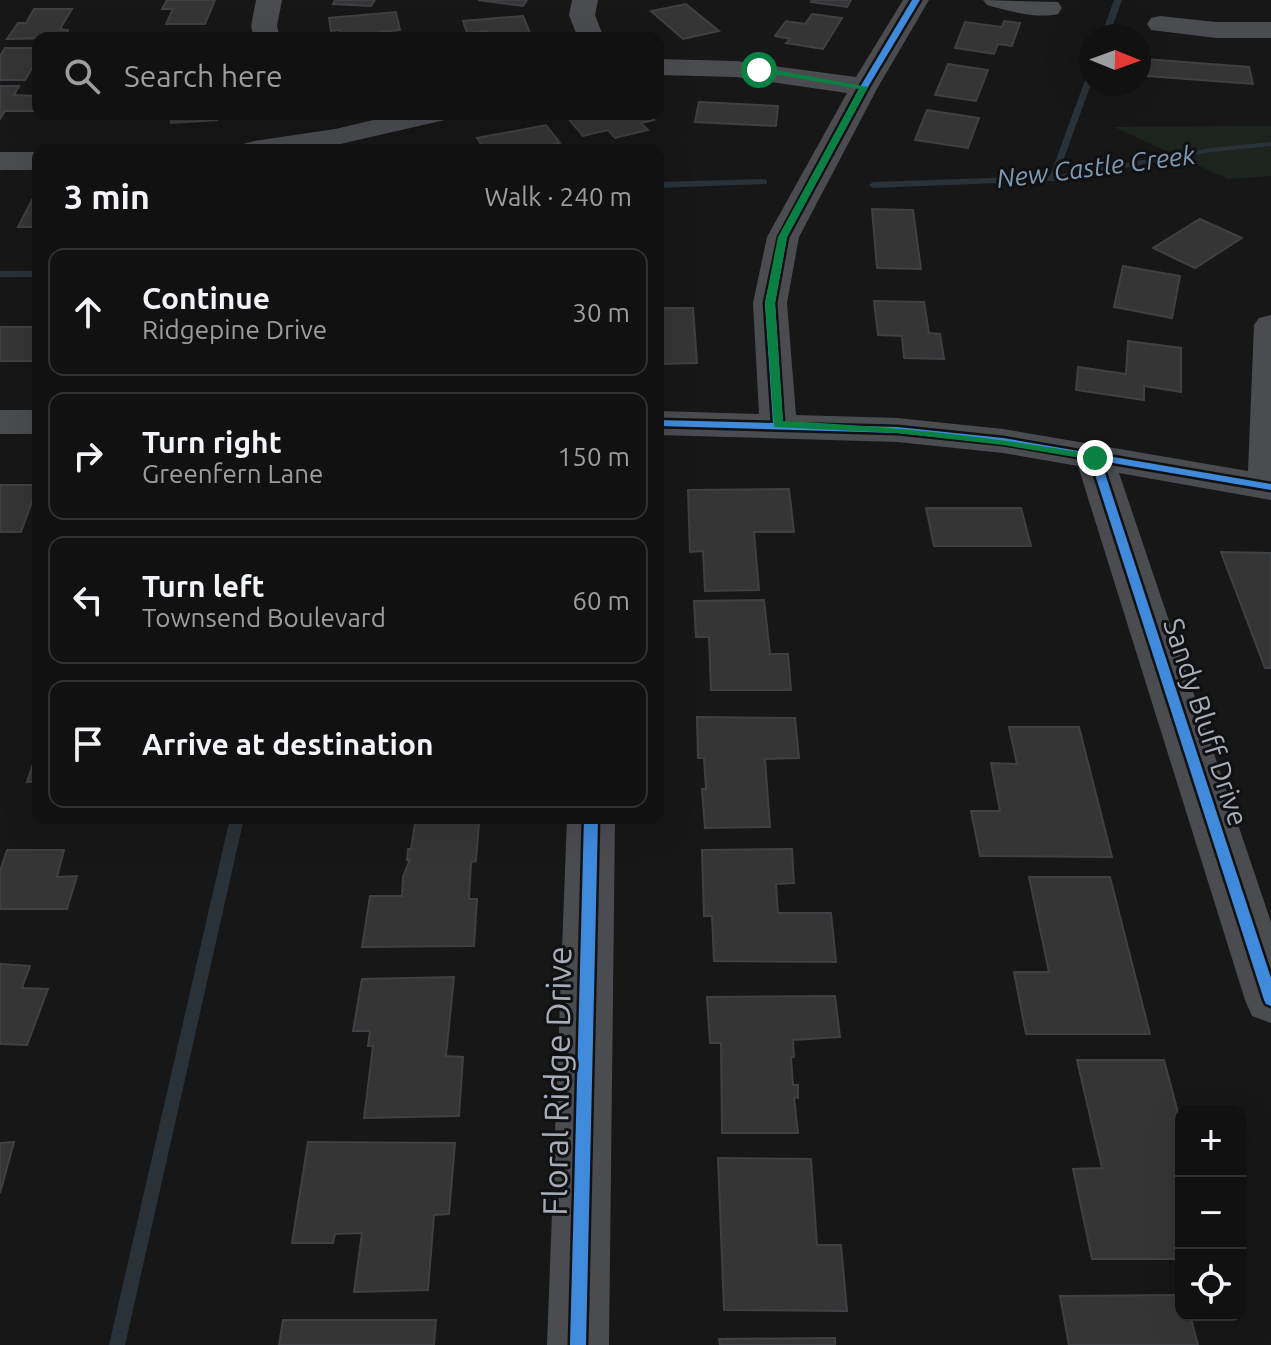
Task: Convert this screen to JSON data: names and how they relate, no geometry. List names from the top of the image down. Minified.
{"streets":{"street":["Sandy Bluff Drive","Floral Ridge Drive"]},"water":["New Castle Creek"],"north":"right","page":{"search":"Search here","heading":["3 min","Walk · 240 m"],"list":[["Continue","Ridgepine Drive","30 m"],["Turn right","Greenfern Lane","150 m"],["Turn left","Townsend Boulevard","60 m"],"Arrive at destination"],"map_buttons":["+","−"]}}
